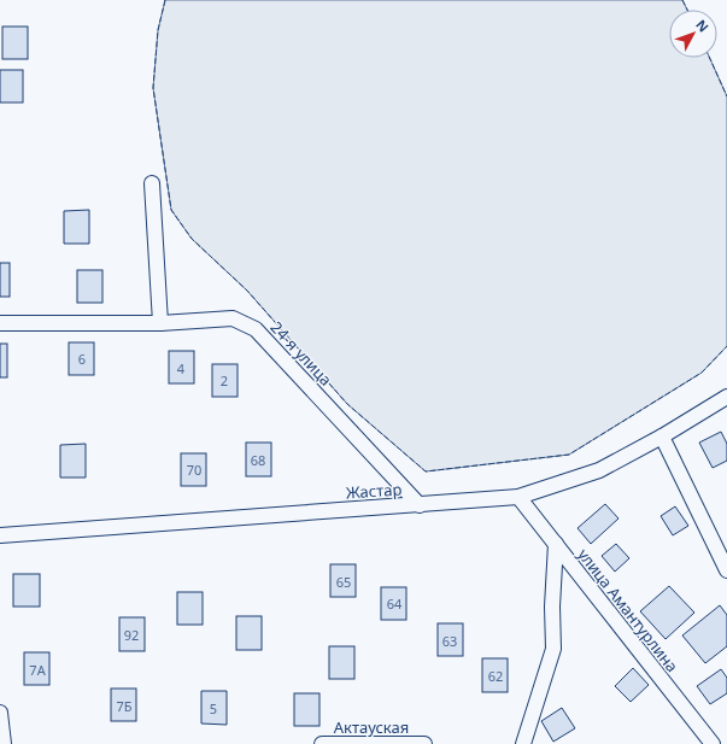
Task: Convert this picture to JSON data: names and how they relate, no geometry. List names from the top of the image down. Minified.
{"streets":{"street":["24-я улица","Жастар","улица Амантурлина","Актауская"]},"crossings":[["24-я улица","Жастар"],["Жастар","улица Амантурлина"]],"house_numbers":["6","4","2","68","70","65","64","92","63","7А","62","7Б","5"],"north":"top right"}
